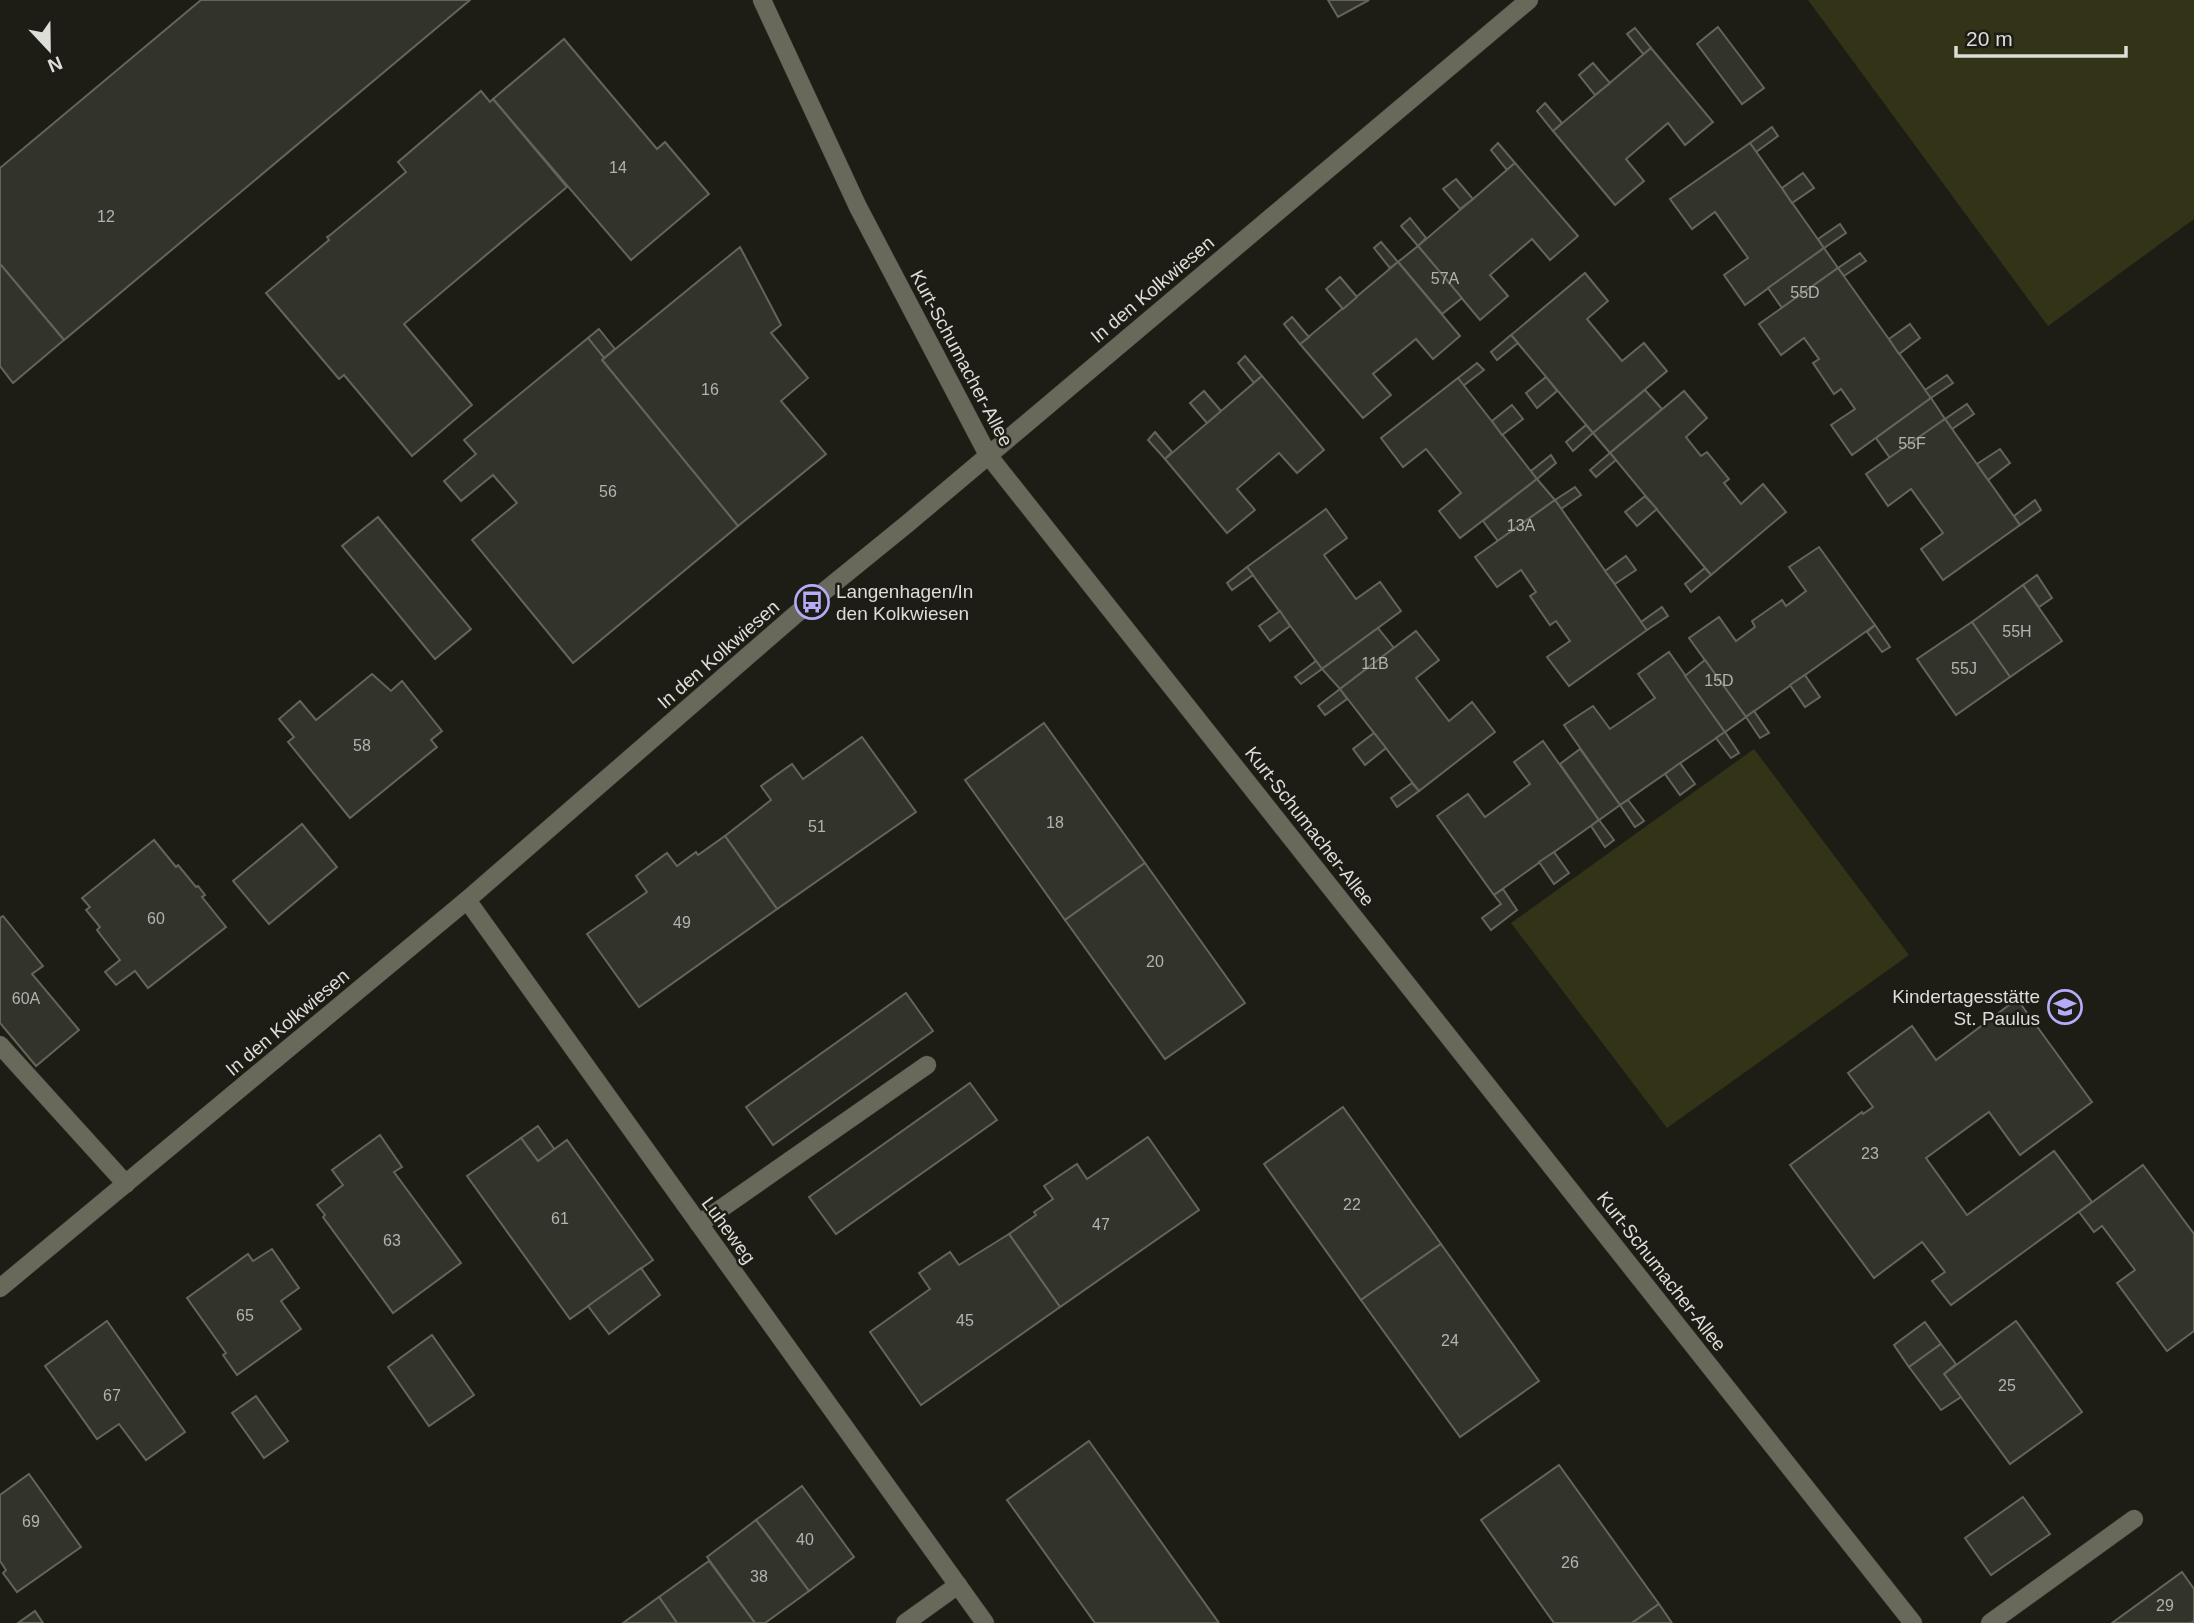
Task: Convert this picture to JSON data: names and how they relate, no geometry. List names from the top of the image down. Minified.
{"streets":{"street":["In den Kolkwiesen","Kurt-Schumacher-Allee","Luheweg"]},"crossings":[["In den Kolkwiesen","Kurt-Schumacher-Allee"],["In den Kolkwiesen","Luheweg"]],"places":{"bus stop":["Langenhagen/In den Kolkwiesen"],"school or university":["Kindertagesstätte St. Paulus"]},"house_numbers":["14","12","57A","55D","16","55F","56","13A","55H","11B","55J","15D","58","18","51","60","49","20","60A","23","22","61","47","63","65","45","24","25","67","69","40","26","38","29"],"scale_bar":"20 m","north":"bottom"}
